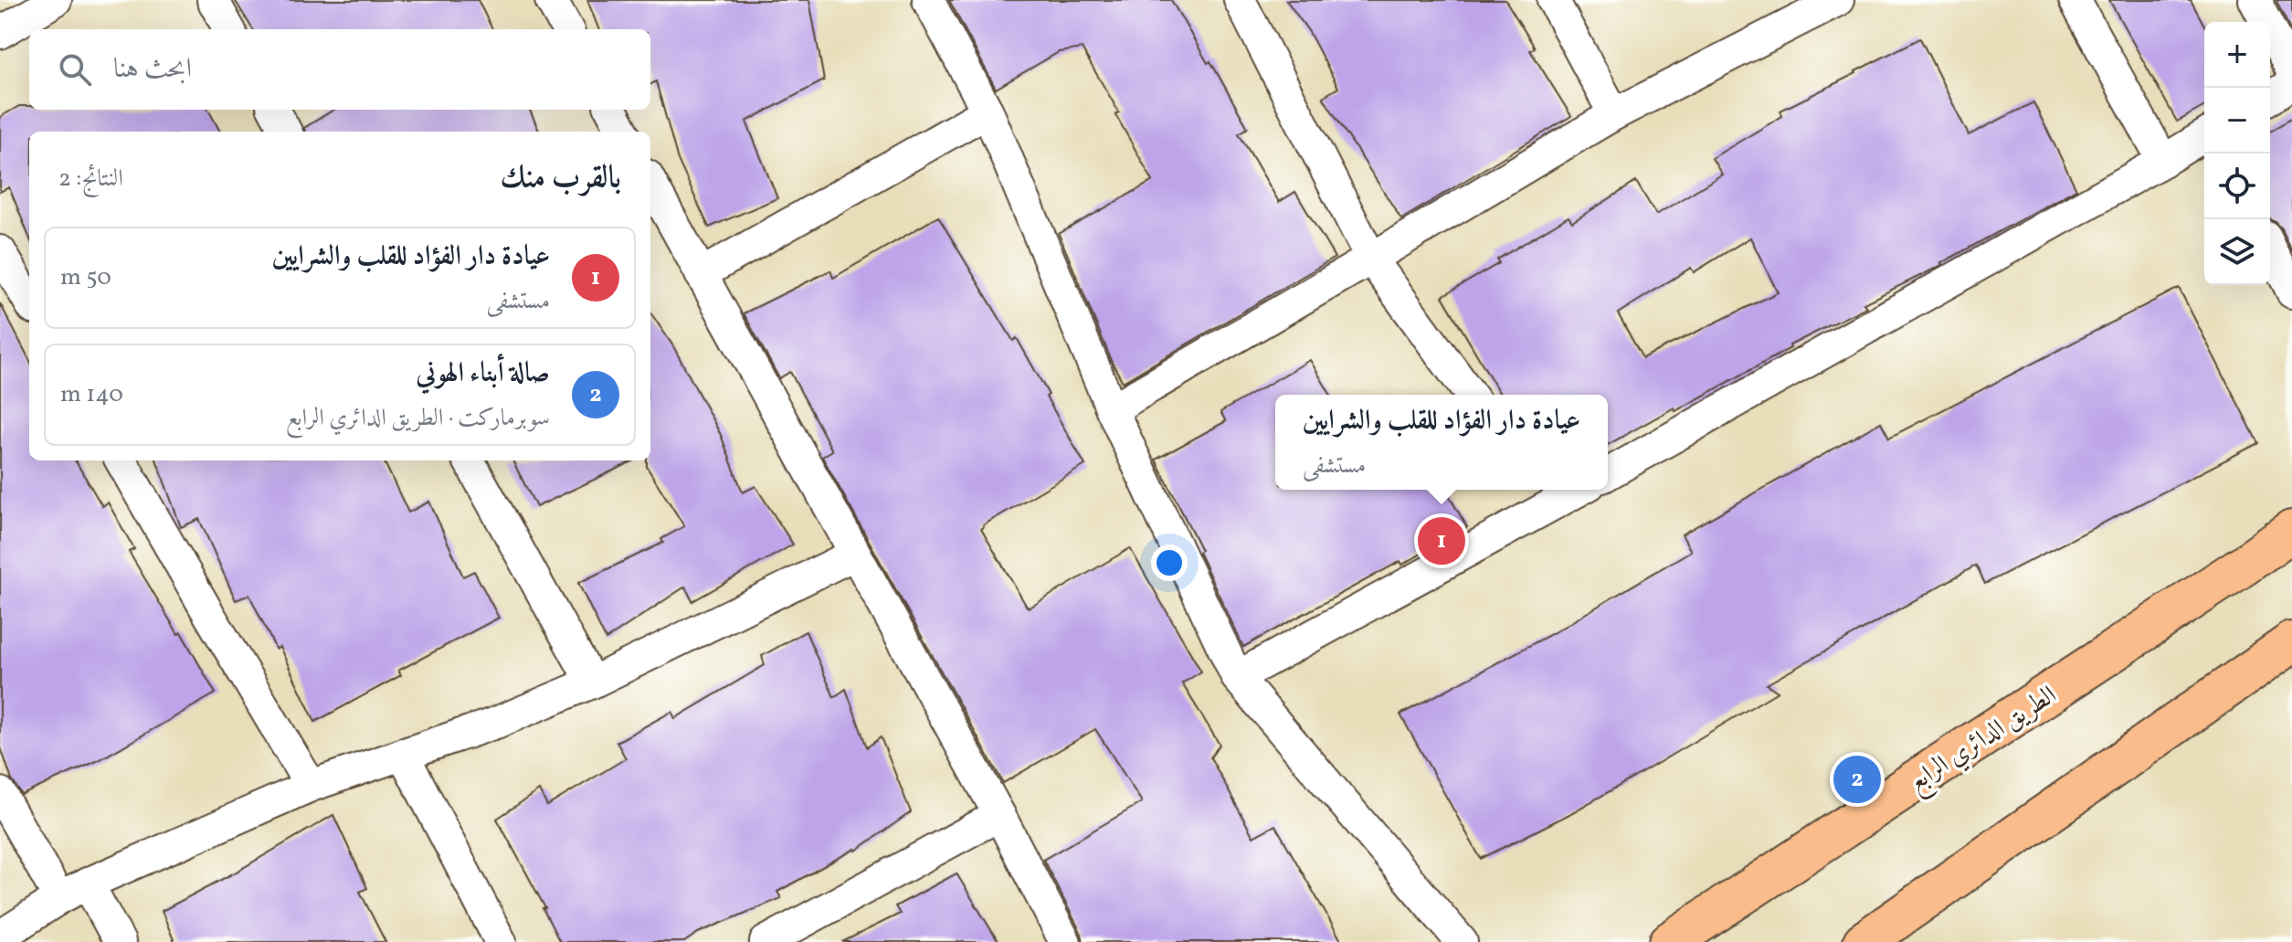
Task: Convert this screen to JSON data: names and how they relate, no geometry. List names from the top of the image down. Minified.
{"streets":{"main road":["الطريق الدائري الرابع"]},"page":{"map_buttons":["+","−"],"search":"ابحث هنا","heading":["بالقرب منك","النتائج: 2"],"list":[{"mark":"1","name":"عيادة دار الفؤاد للقلب والشرايين","note":"مستشفى","value":"50 m"},{"mark":"2","name":"صالة أبناء الهوني","note":"سوبرماركت · الطريق الدائري الرابع","value":"140 m"}],"popup":["عيادة دار الفؤاد للقلب والشرايين","مستشفى"],"pins":["1","2"]}}
